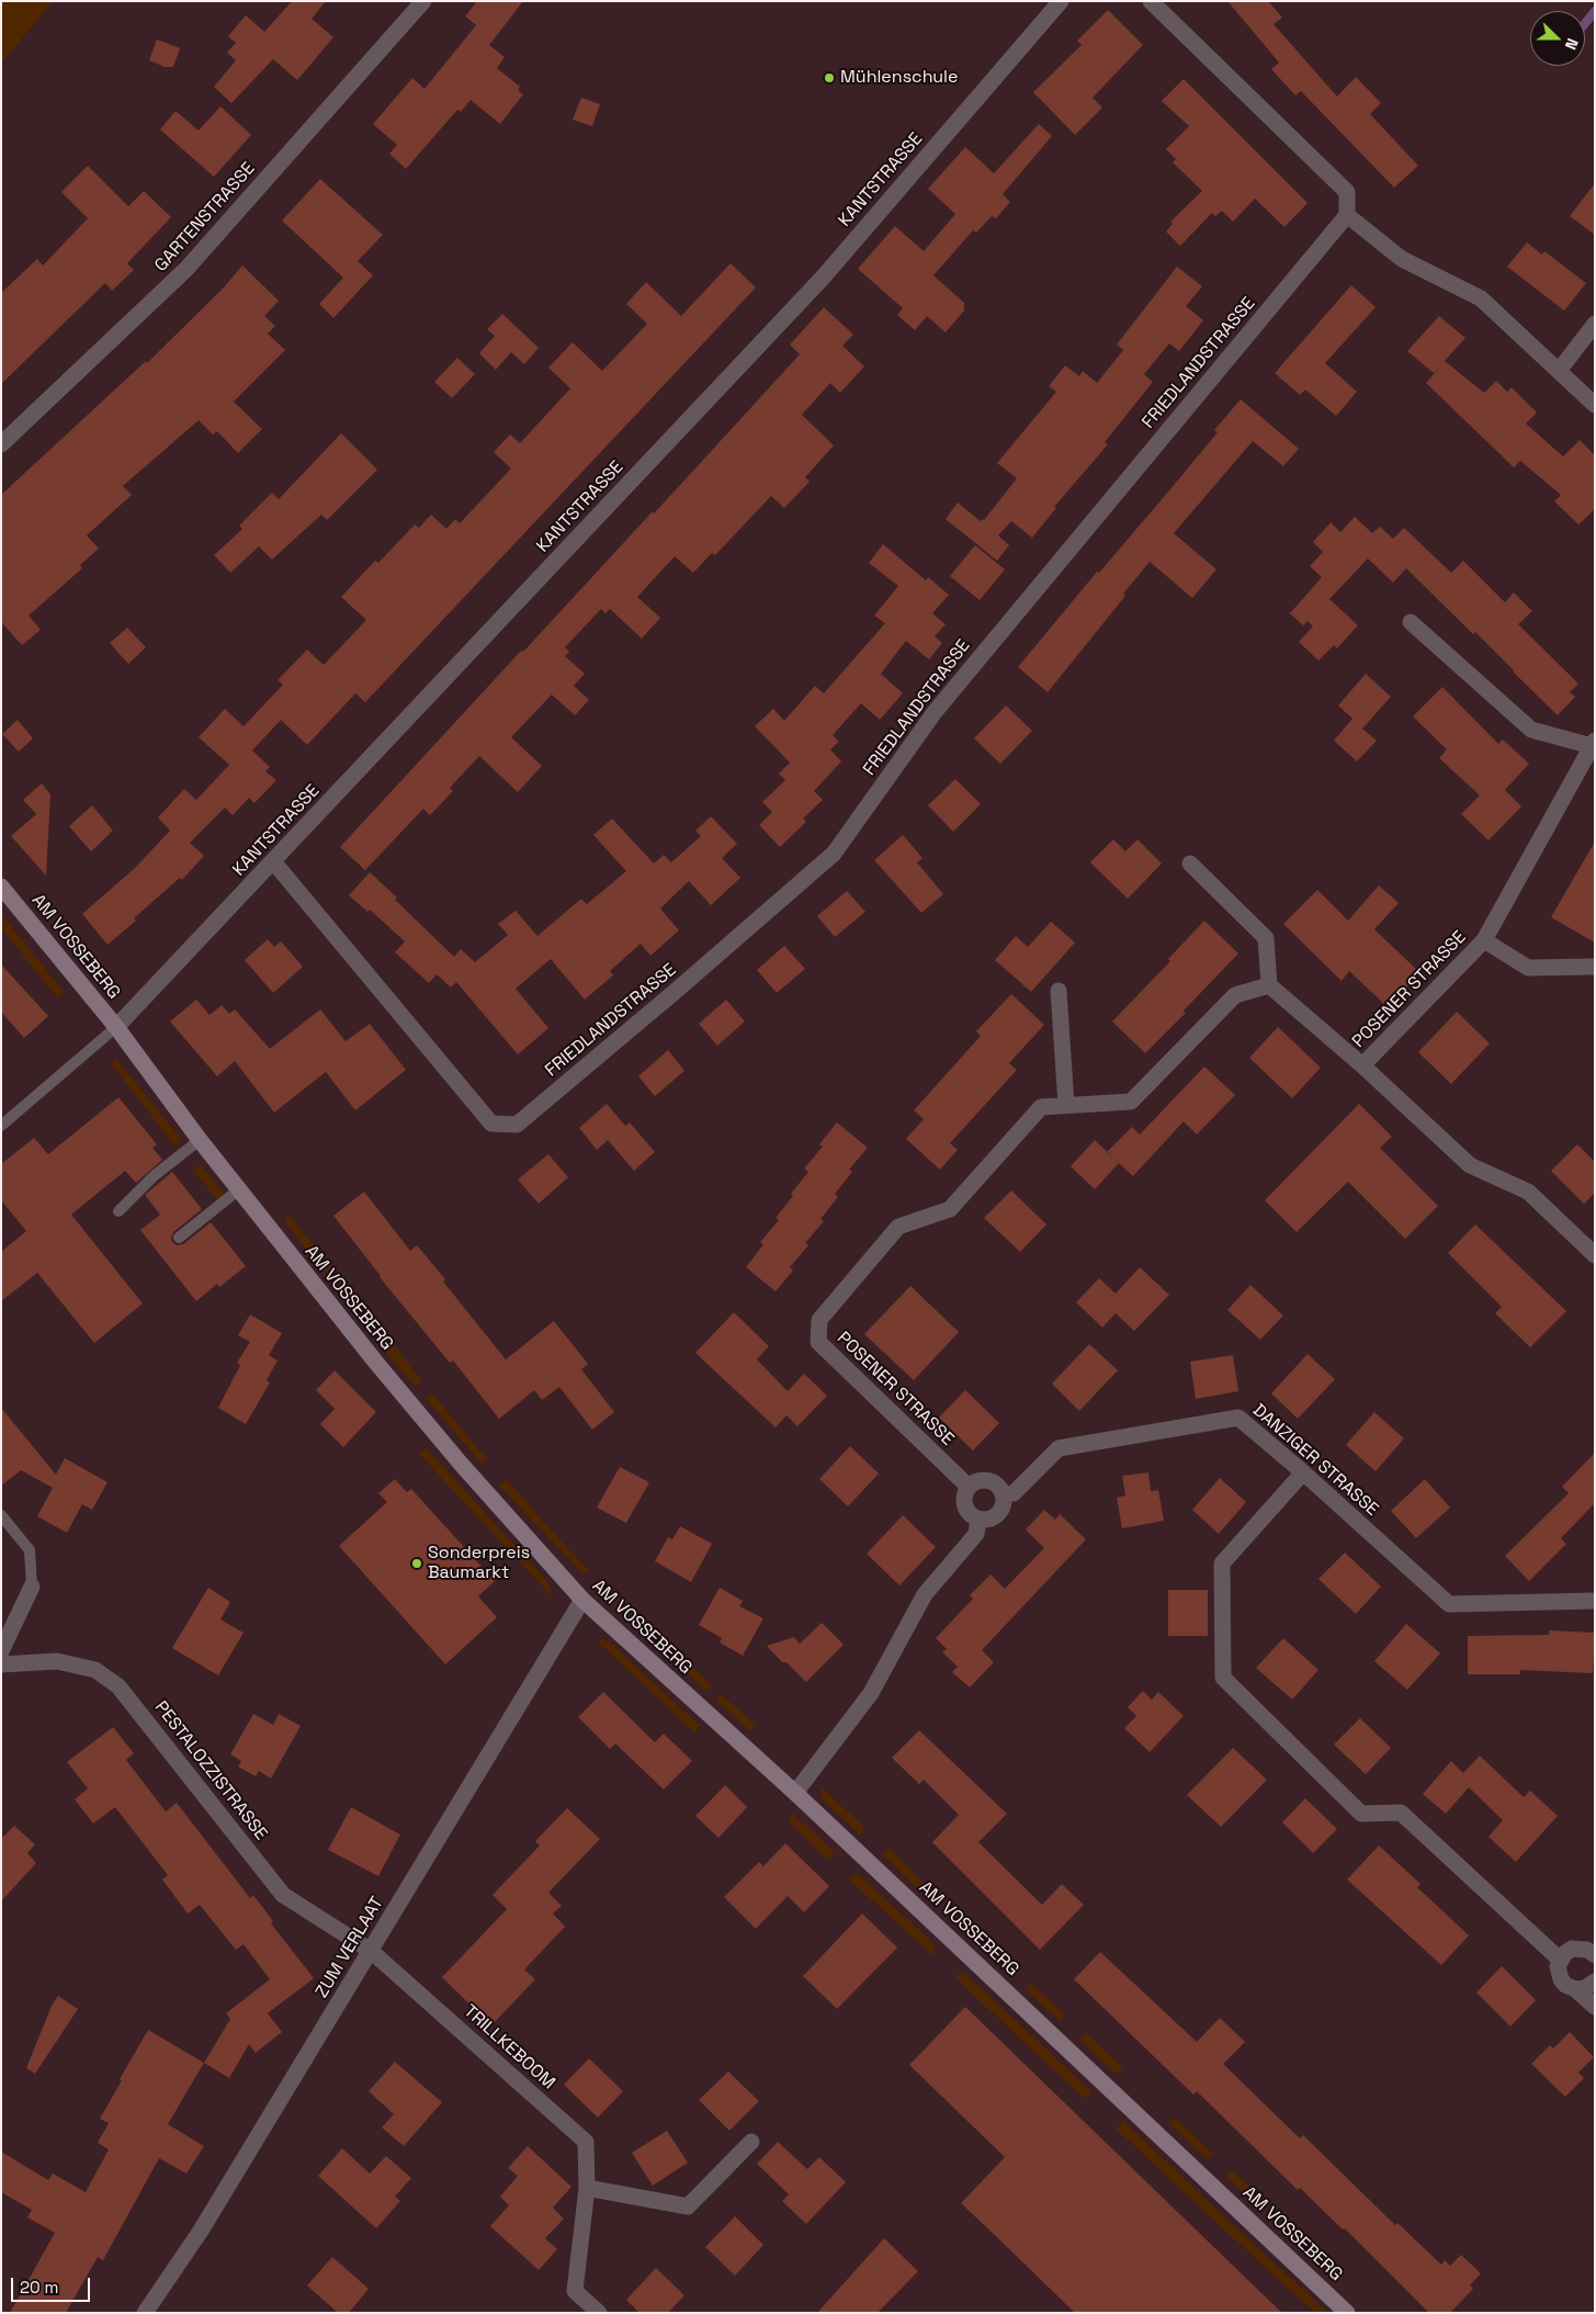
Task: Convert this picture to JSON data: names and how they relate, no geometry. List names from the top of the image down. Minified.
{"streets":{"street":["KANTSTRASSE","GARTENSTRASSE","FRIEDLANDSTRASSE","AM VOSSEBERG","POSENER STRASSE","DANZIGER STRASSE","PESTALOZZISTRASSE","ZUM VERLAAT","TRILLKEBOOM"]},"crossings":[["KANTSTRASSE","FRIEDLANDSTRASSE"],["KANTSTRASSE","AM VOSSEBERG"],["AM VOSSEBERG","ZUM VERLAAT"],["POSENER STRASSE","DANZIGER STRASSE"],["PESTALOZZISTRASSE","ZUM VERLAAT"],["PESTALOZZISTRASSE","TRILLKEBOOM"],["ZUM VERLAAT","TRILLKEBOOM"]],"places":["Mühlenschule","Sonderpreis Baumarkt"],"scale_bar":"20 m","north":"right"}
